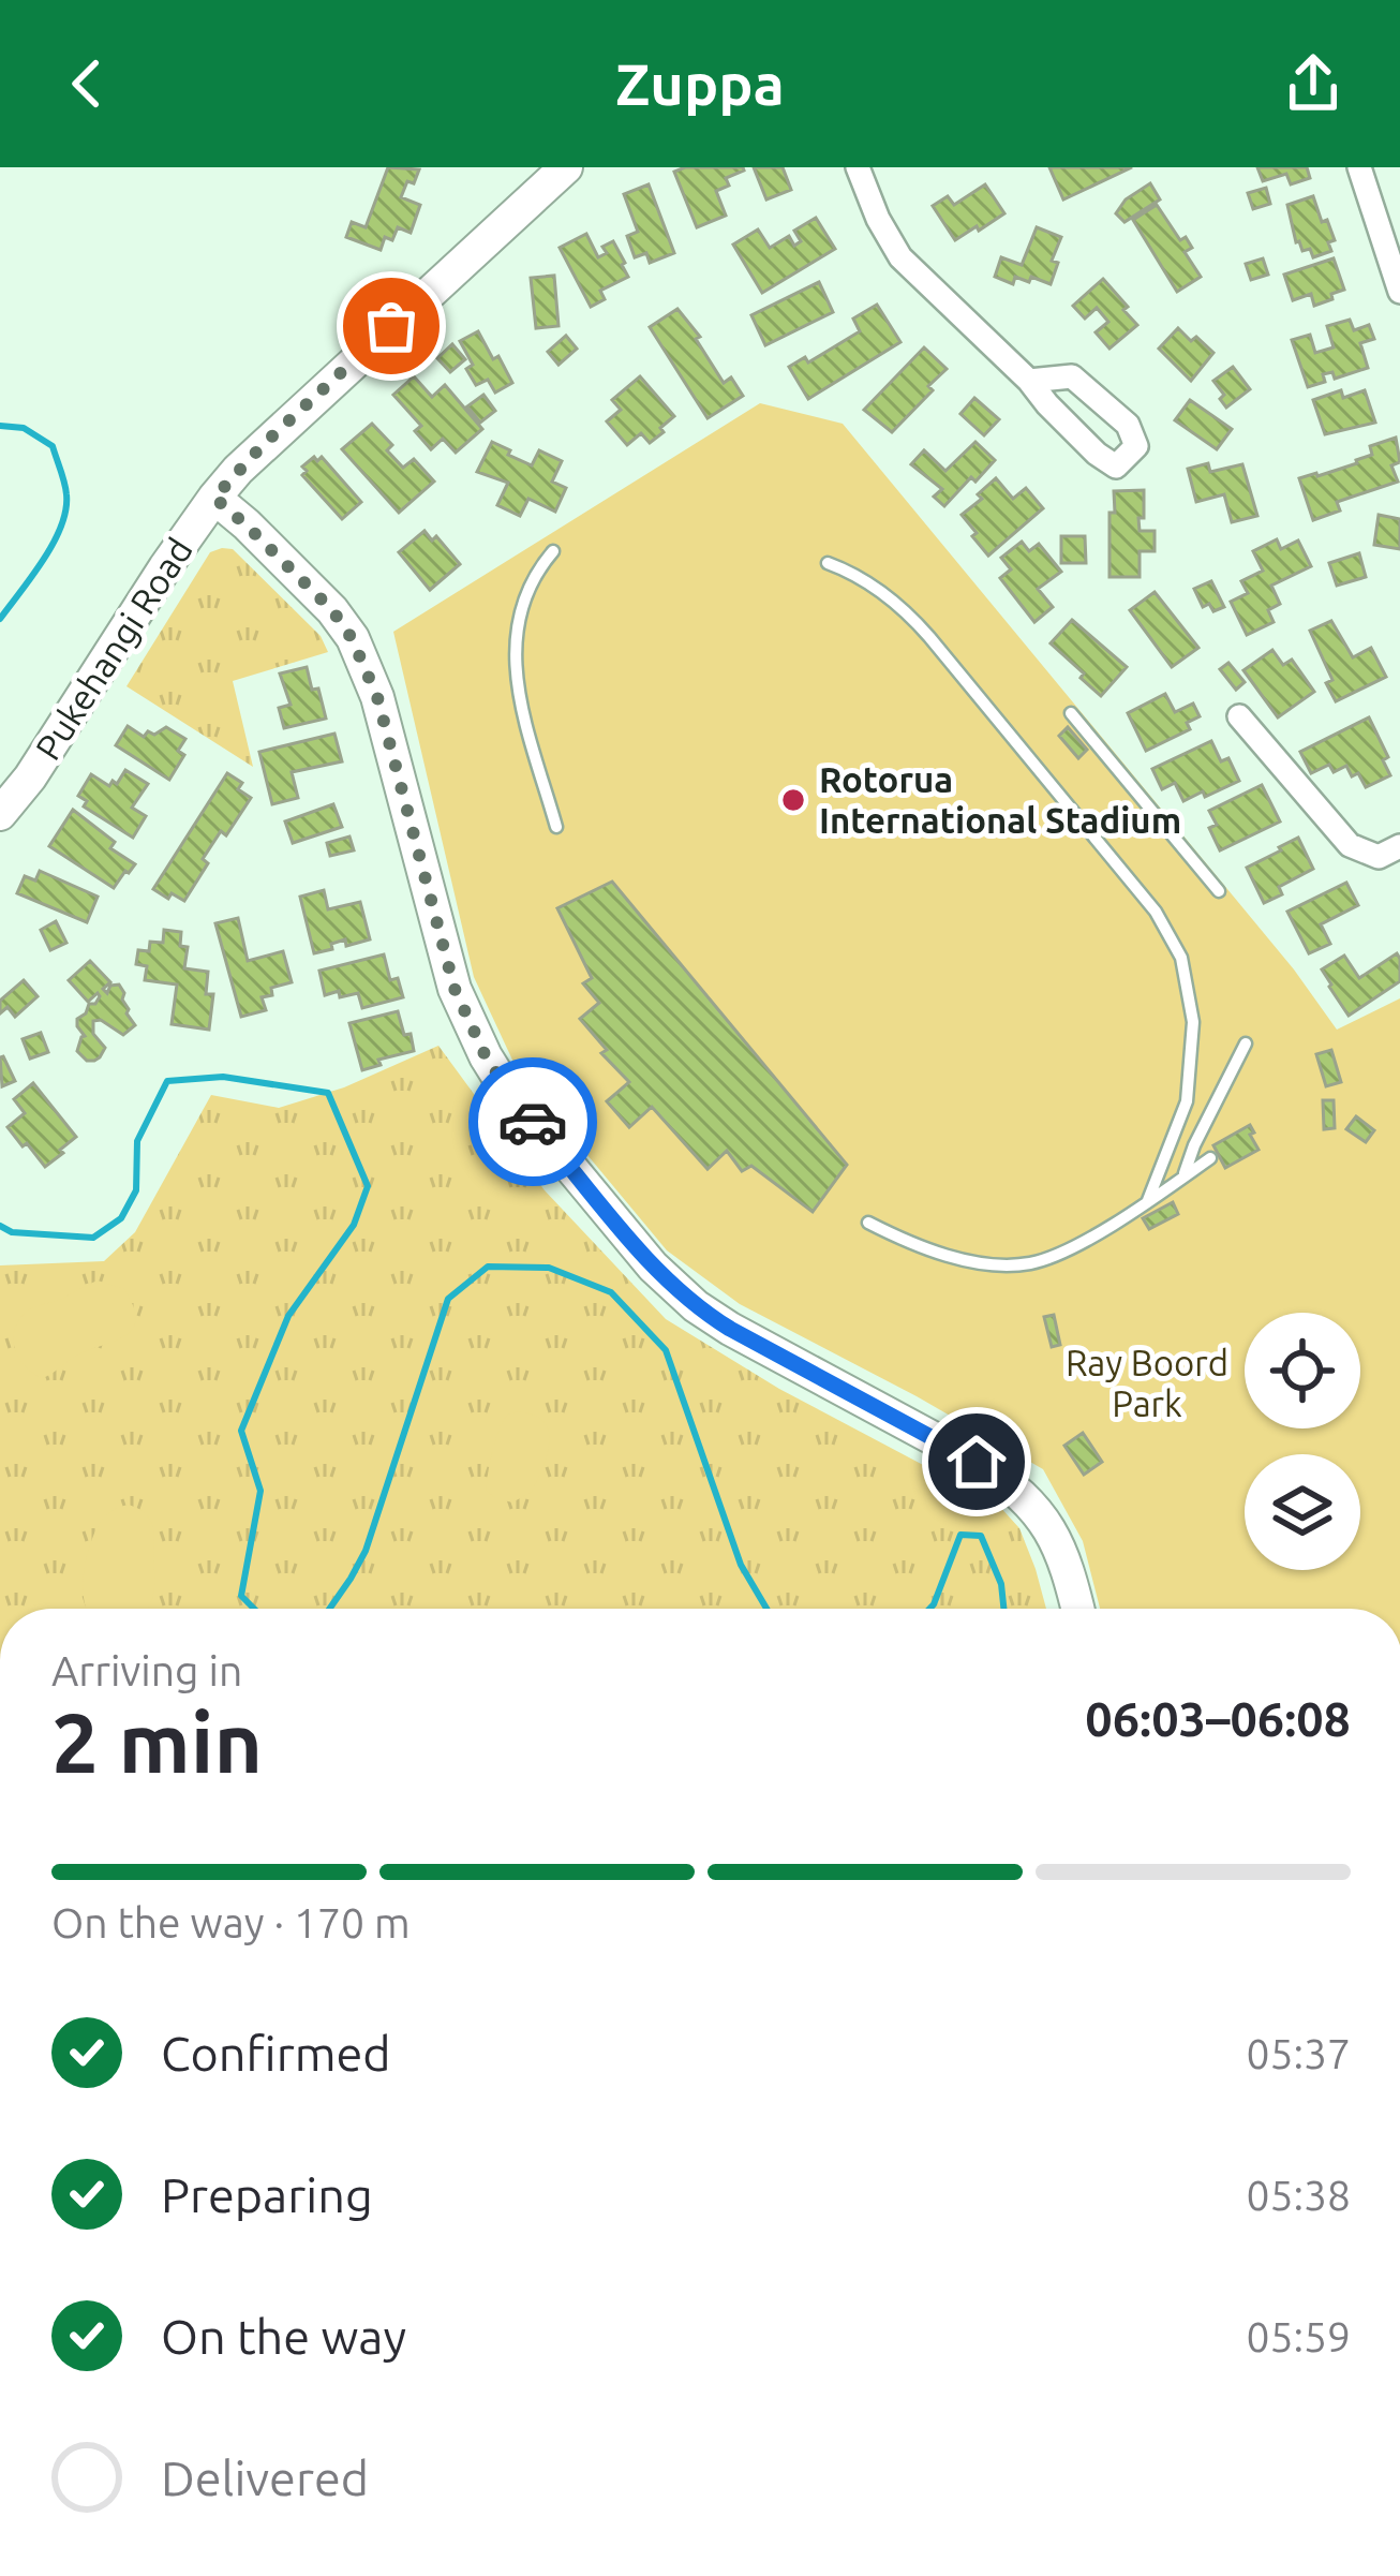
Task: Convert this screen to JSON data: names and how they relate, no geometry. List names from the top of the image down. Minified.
{"streets":{"main road":["Pukehangi Road"]},"parks":["Ray Boord Park"],"places":["Rotorua International Stadium"],"page":{"header":"Zuppa","heading":["2 min","Arriving in","06:03–06:08"],"bar":"On the way · 170 m","list":[["Confirmed","05:37"],["Preparing","05:38"],["On the way","05:59"],"Delivered"]}}
